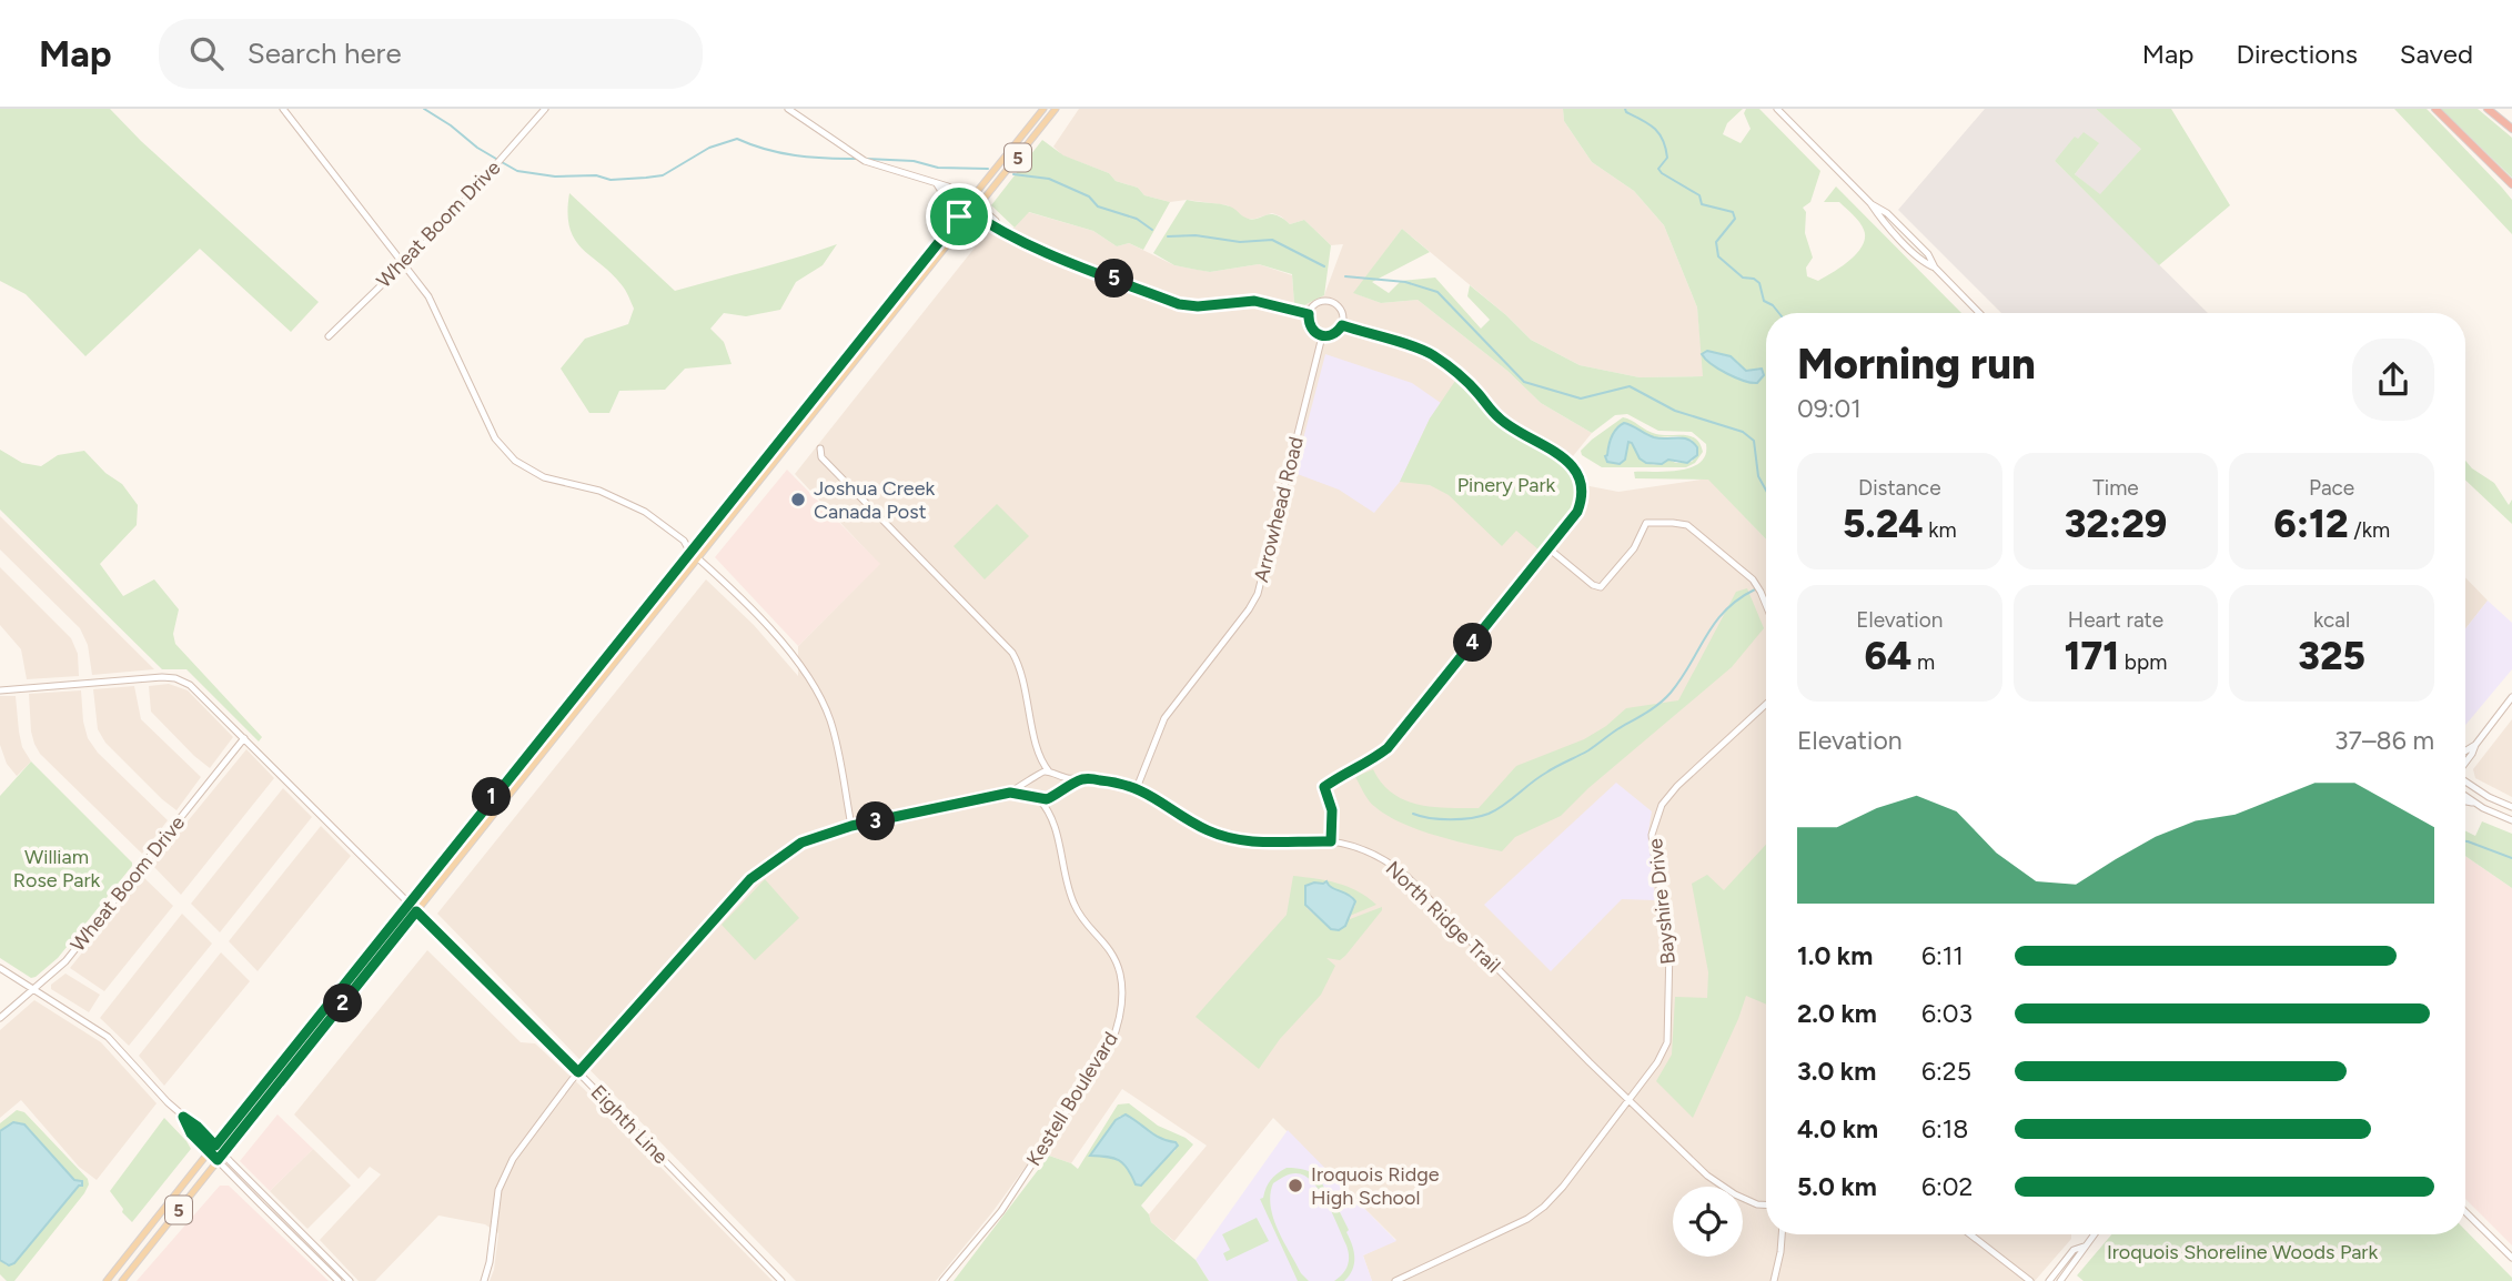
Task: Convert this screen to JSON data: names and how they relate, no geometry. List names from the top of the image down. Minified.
{"streets":{"main road":["5"],"street":["Wheat Boom Drive","Arrowhead Road","Bayshire Drive","North Ridge Trail","Kestell Boulevard","Eighth Line"]},"crossings":[["5","Eighth Line"],["Wheat Boom Drive","Eighth Line"],["Arrowhead Road","North Ridge Trail"],["Bayshire Drive","North Ridge Trail"],["North Ridge Trail","Kestell Boulevard"]],"parks":["Pinery Park","William Rose Park","Iroquois Shoreline Woods Park"],"places":["Joshua Creek Canada Post","Iroquois Ridge High School"],"page":{"header":"Map","search":"Search here","nav":["Map","Directions","Saved"],"pins":["5","4","1","3","2"],"heading":["Morning run","09:01"],"stats":[["Distance","5.24 km"],["Time","32:29"],["Pace","6:12 /km"],["Elevation","64 m"],["Heart rate","171 bpm"],["kcal","325"]],"chart":["Elevation","37–86 m"],"list":[{"name":"1.0 km","note":"6:11"},{"name":"2.0 km","note":"6:03"},{"name":"3.0 km","note":"6:25"},{"name":"4.0 km","note":"6:18"},{"name":"5.0 km","note":"6:02"}]}}
